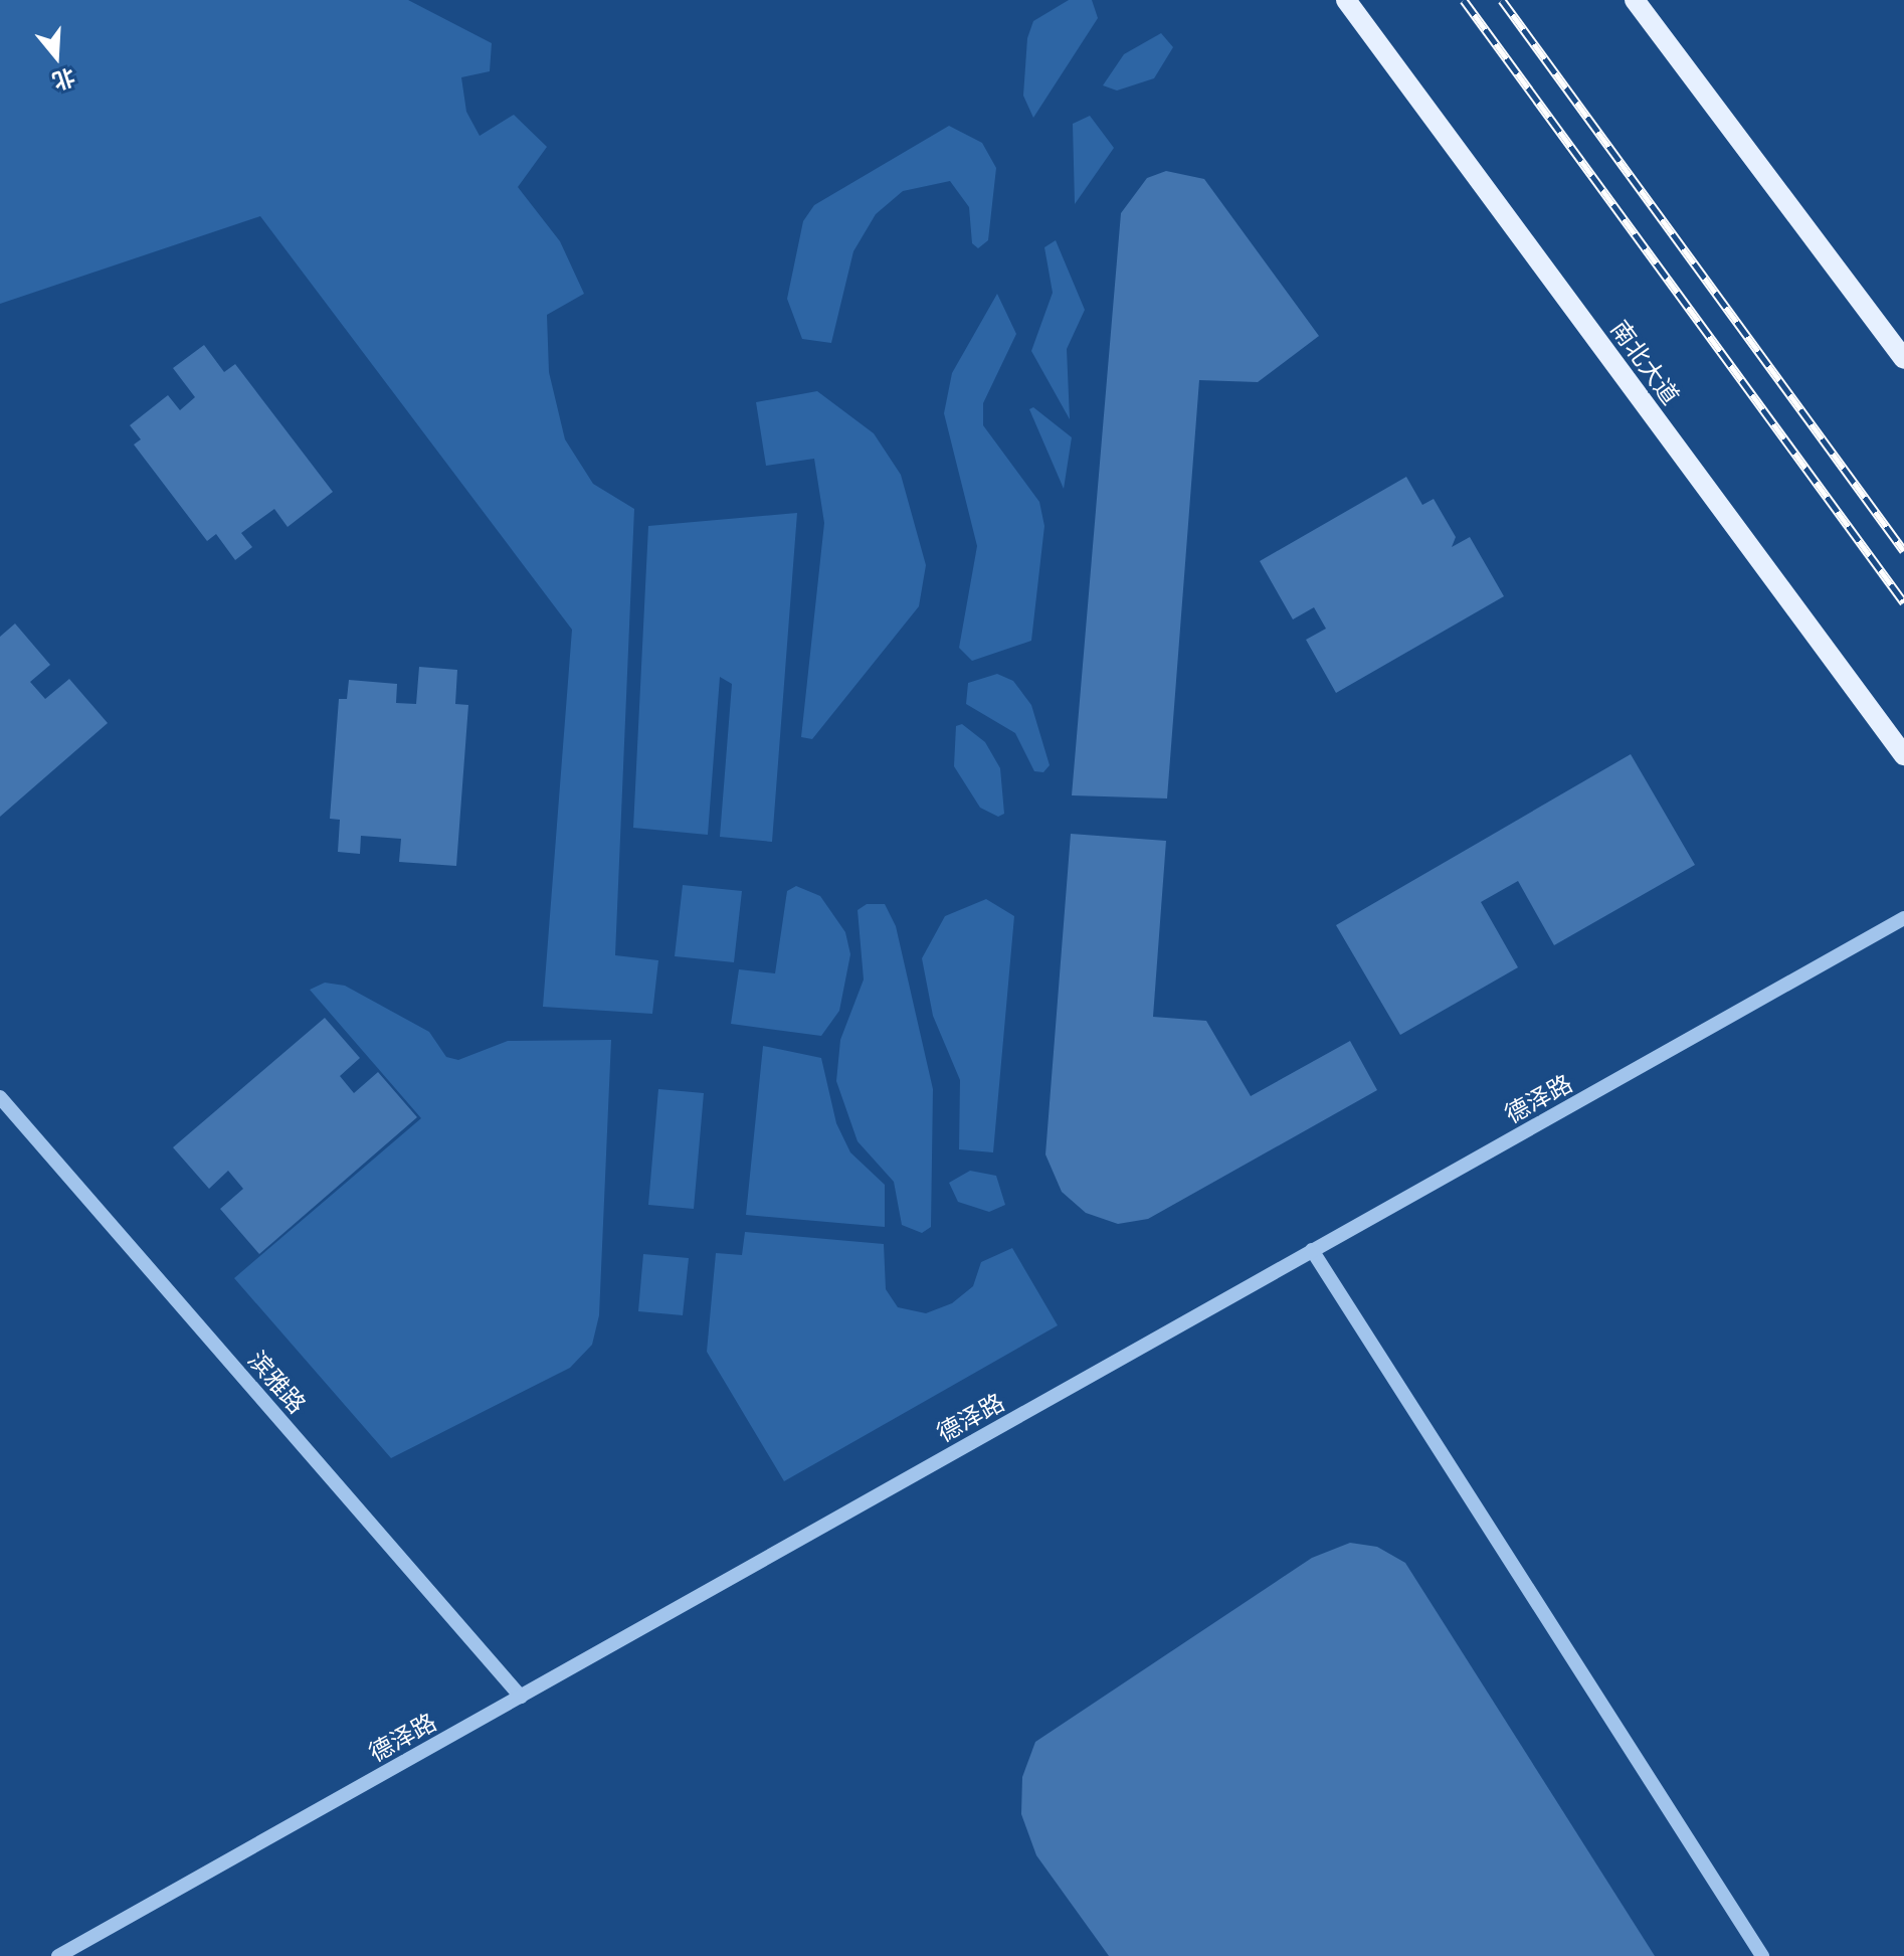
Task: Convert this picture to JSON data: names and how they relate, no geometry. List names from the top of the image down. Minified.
{"streets":{"main road":["南北大道"],"street":["德泽路","滨雅路"]},"crossings":[["德泽路","滨雅路"]],"north":"bottom"}
